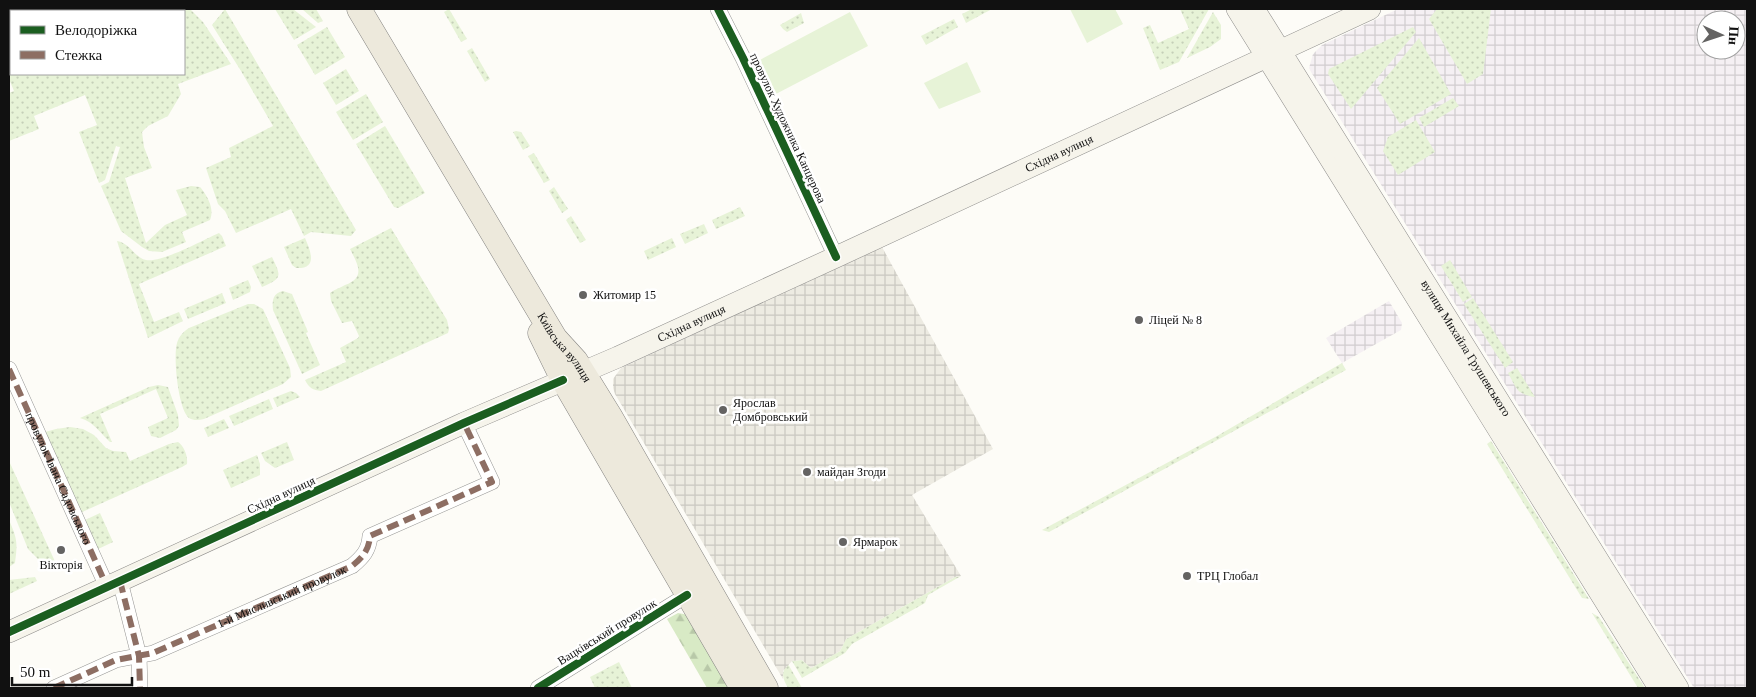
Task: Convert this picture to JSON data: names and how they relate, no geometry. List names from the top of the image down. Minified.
{"streets":{"main road":["Східна вулиця","Київська вулиця","вулиця Михайла Грушевського"],"street":["провулок Художника Канцерова","провулок Івана Садовського","1-й Мисливський провулок","Вацківський провулок"]},"crossings":[["провулок Художника Канцерова","Східна вулиця"],["Східна вулиця","Київська вулиця"],["Східна вулиця","вулиця Михайла Грушевського"],["Східна вулиця","провулок Івана Садовського"],["Східна вулиця","1-й Мисливський провулок"],["Київська вулиця","Вацківський провулок"],["провулок Івана Садовського","1-й Мисливський провулок"]],"places":["Житомир 15","Ліцей № 8","Ярослав Домбровський","майдан Згоди","Ярмарок","Вікторія","ТРЦ Глобал"],"legend":["Велодоріжка","Стежка"],"scale_bar":"50 m","north":"right"}
